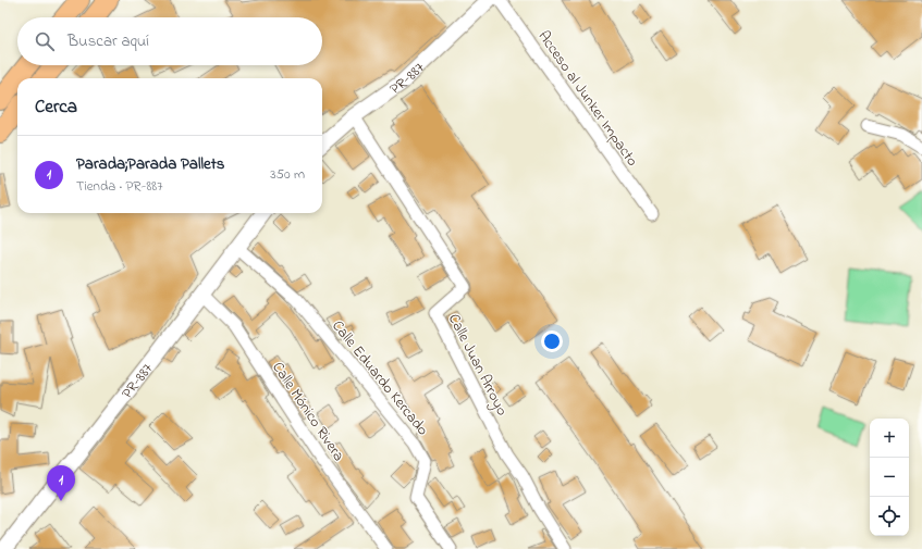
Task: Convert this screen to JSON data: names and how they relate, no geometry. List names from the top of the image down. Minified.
{"streets":{"street":["PR-887","Acceso al Junker Impacto","Calle Juan Arroyo","Calle Eduardo Kercado","Calle Mónico Rivera"]},"crossings":[["PR-887","Calle Juan Arroyo"],["PR-887","Calle Eduardo Kercado"],["PR-887","Calle Mónico Rivera"]],"page":{"search":"Buscar aquí","heading":"Cerca","list":[{"mark":"1","name":"Parada;Parada Pallets","note":"Tienda · PR-887","value":"350 m"}],"map_buttons":["+","−"],"pins":"1"}}
